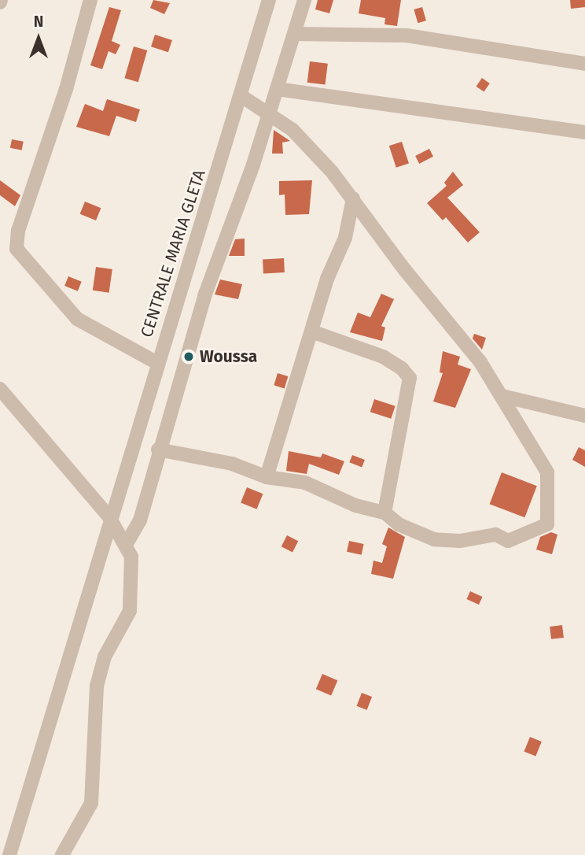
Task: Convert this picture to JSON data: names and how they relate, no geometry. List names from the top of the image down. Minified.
{"streets":{"street":["CENTRALE MARIA GLETA"]},"places":["Woussa"],"north":"top"}
